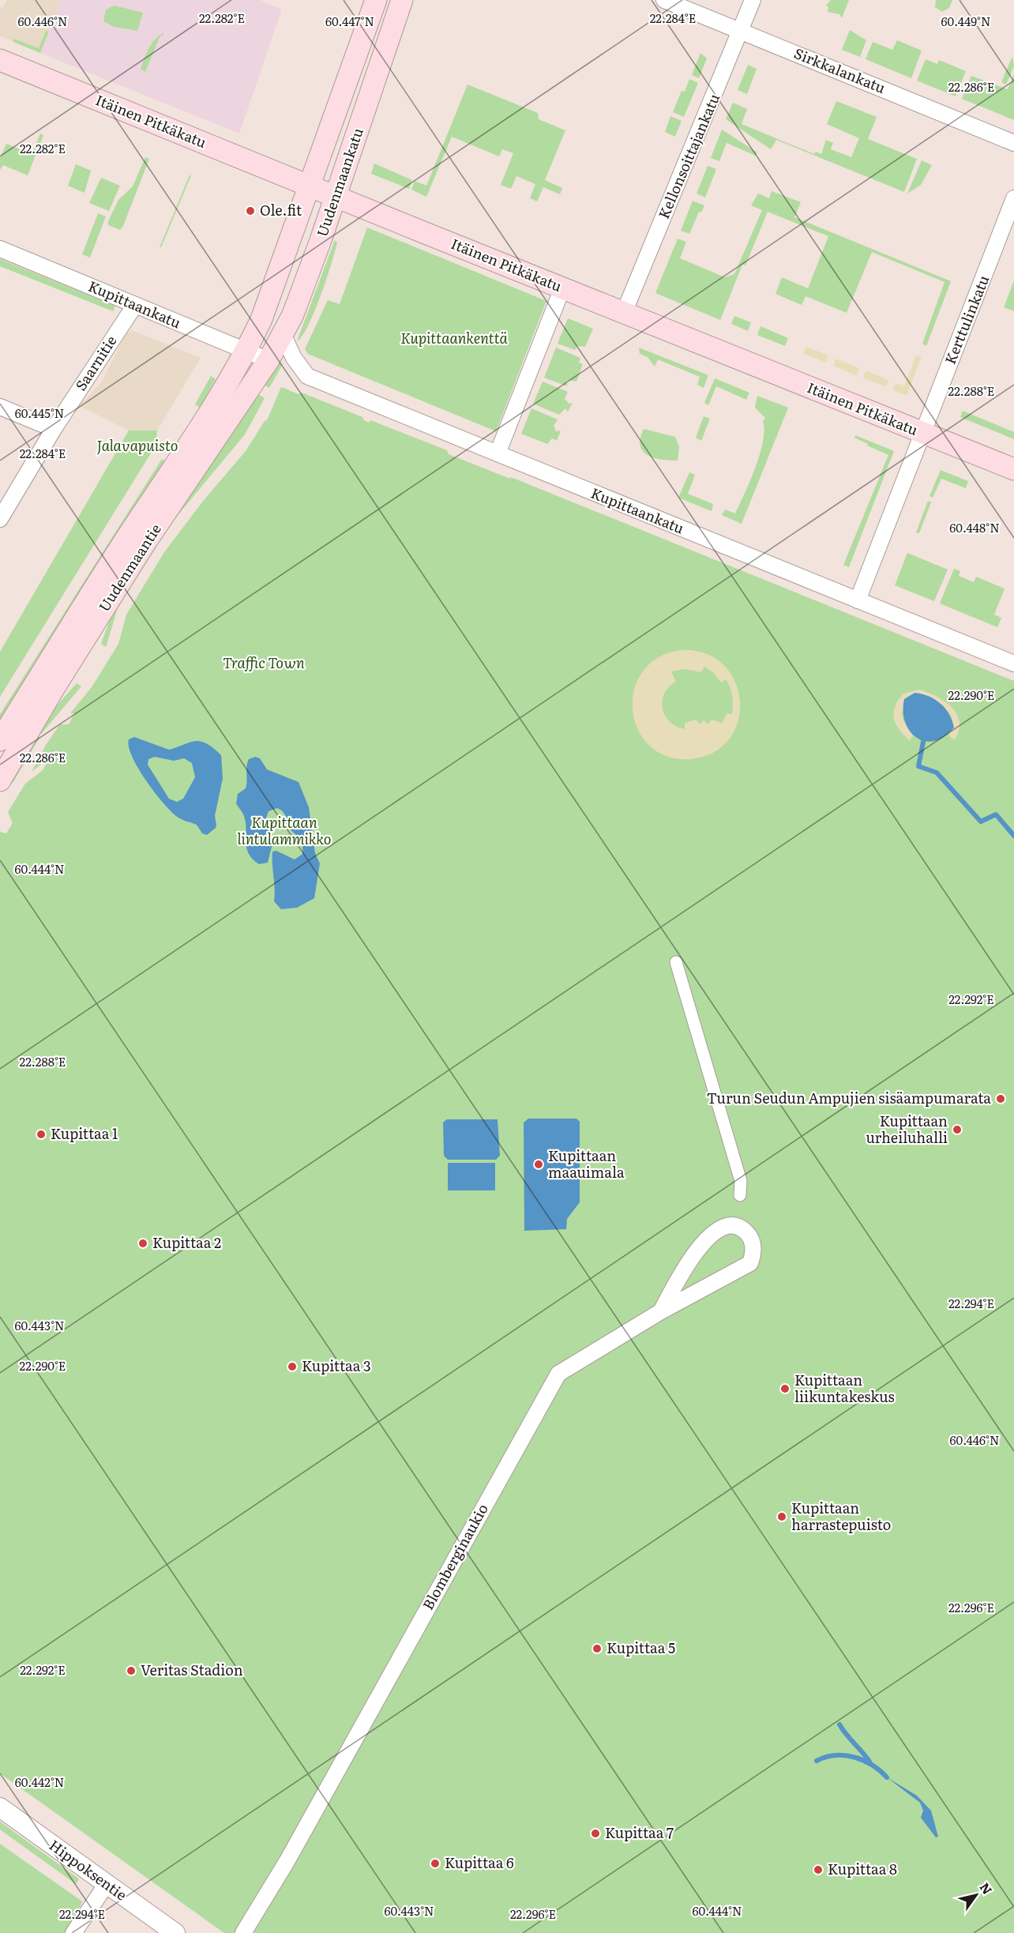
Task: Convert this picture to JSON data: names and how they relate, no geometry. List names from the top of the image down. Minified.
{"streets":{"main road":["Itäinen Pitkäkatu","Uudenmaankatu","Uudenmaantie"],"street":["Sirkkalankatu","Kellonsoittajankatu","Kupittaankatu","Kerttulinkatu","Saarnitie","Blomberginaukio","Hippoksentie"]},"crossings":[["Sirkkalankatu","Kellonsoittajankatu"],["Itäinen Pitkäkatu","Kellonsoittajankatu"],["Itäinen Pitkäkatu","Uudenmaankatu"],["Itäinen Pitkäkatu","Kerttulinkatu"],["Uudenmaankatu","Kupittaankatu"],["Uudenmaankatu","Uudenmaantie"],["Kupittaankatu","Kerttulinkatu"],["Kupittaankatu","Saarnitie"],["Kupittaankatu","Uudenmaantie"]],"parks":["Kupittaankenttä","Jalavapuisto","Traffic Town","Kupittaan lintulammikko"],"places":["Ole.fit","Turun Seudun Ampujien sisäampumarata","Kupittaan urheiluhalli","Kupittaa 1","Kupittaan maauimala","Kupittaa 2","Kupittaa 3","Kupittaan liikuntakeskus","Kupittaan harrastepuisto","Kupittaa 5","Veritas Stadion","Kupittaa 7","Kupittaa 6","Kupittaa 8"],"north":"top right","coordinates":["22.282°E","22.284°E","60.446°N","60.447°N","60.449°N","22.286°E","22.288°E","60.445°N","60.448°N","22.290°E","60.444°N","22.292°E","22.294°E","60.443°N","22.296°E","60.442°N"]}
